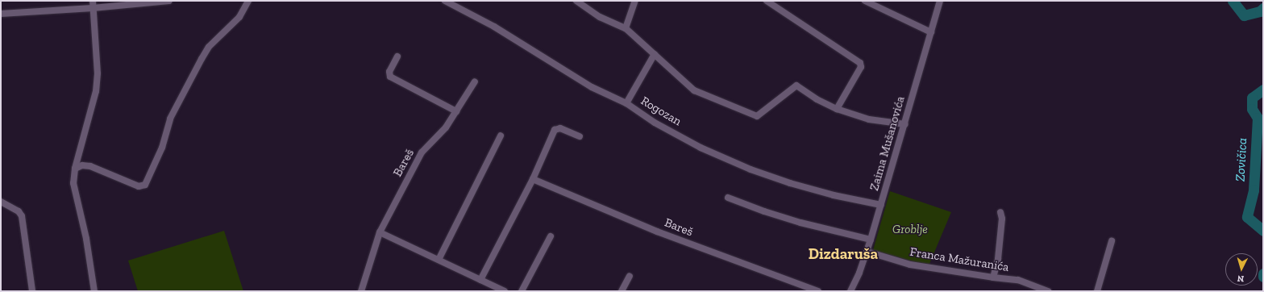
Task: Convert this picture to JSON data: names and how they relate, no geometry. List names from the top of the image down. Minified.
{"streets":{"street":["Rogozan","Zaima Mušanovića","Bareš","Franca Mažuranića"]},"crossings":[["Rogozan","Zaima Mušanovića"],["Zaima Mušanovića","Franca Mažuranića"]],"districts":["Dizdaruša"],"water":["Zovičica"],"parks":["Groblje"],"north":"bottom"}
